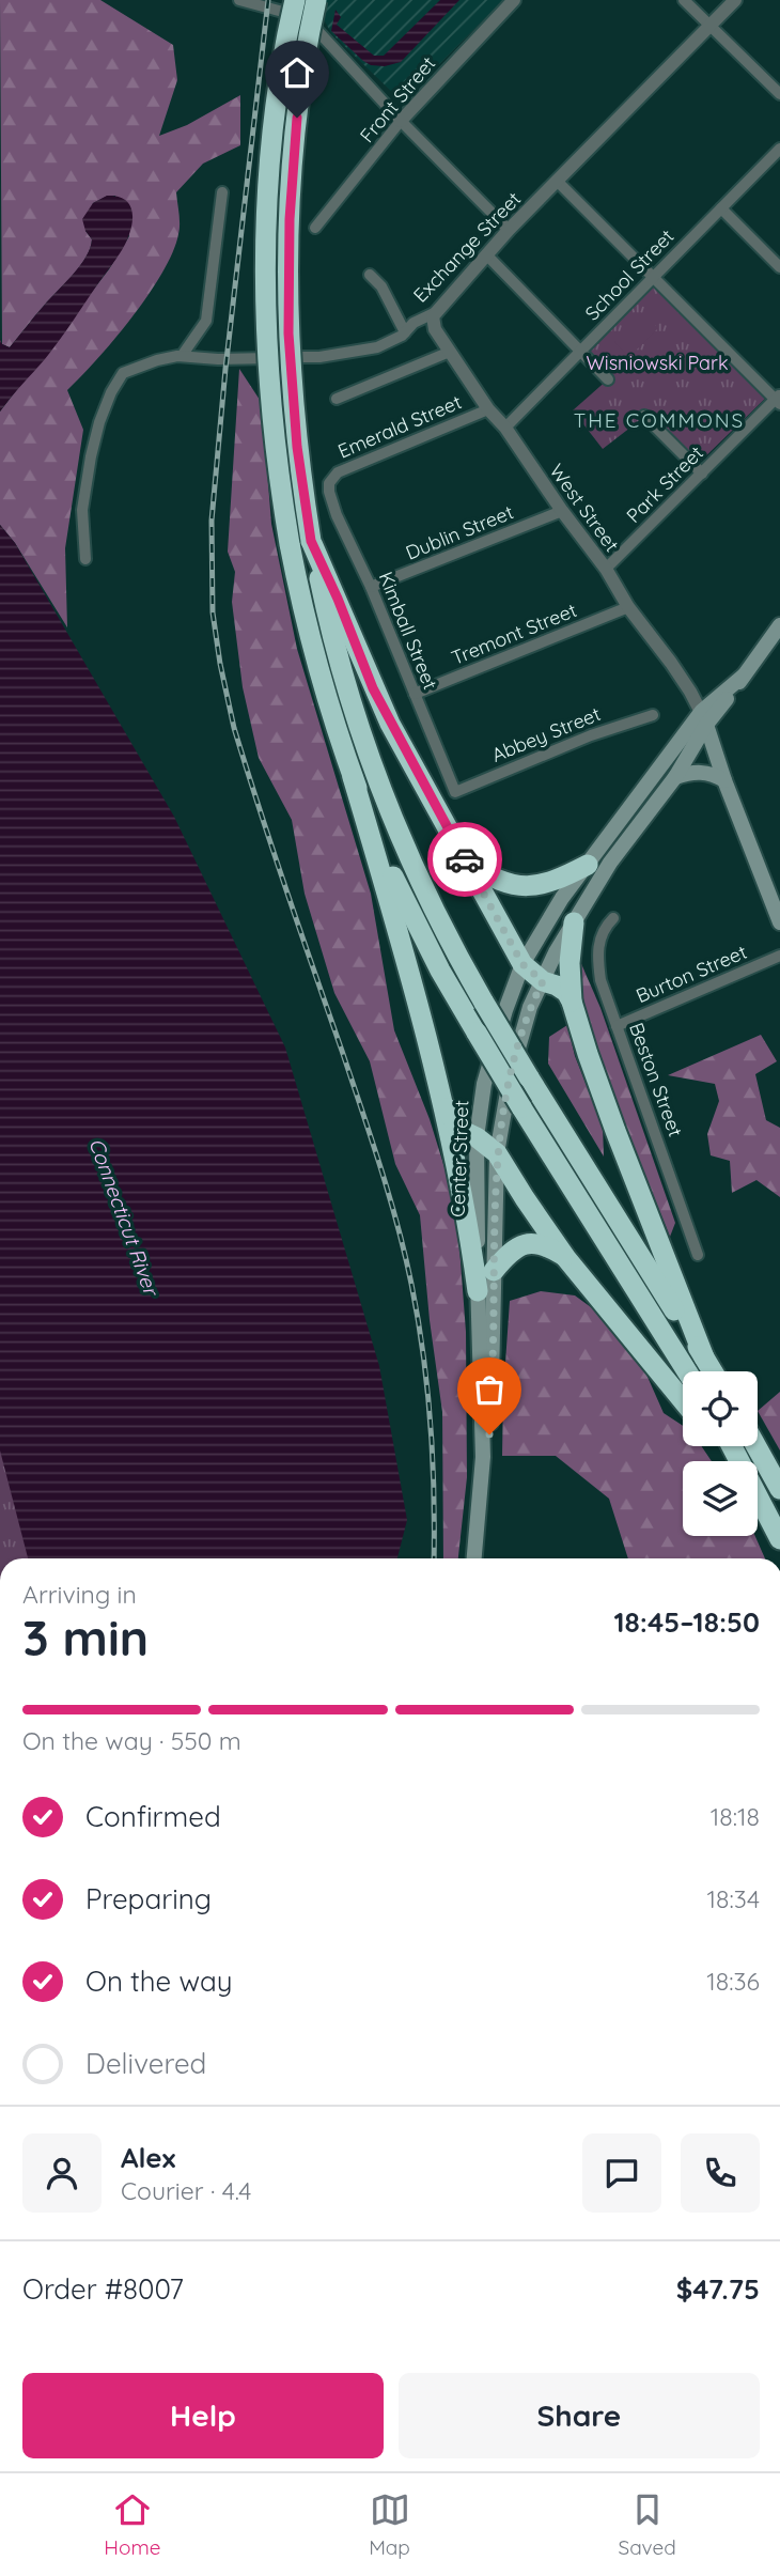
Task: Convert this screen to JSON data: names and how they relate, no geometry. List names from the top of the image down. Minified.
{"streets":{"main road":["Center Street"],"street":["Front Street","Exchange Street","School Street","Emerald Street","Park Street","West Street","Dublin Street","Kimball Street","Tremont Street","Abbey Street","Burton Street","Beston Street"]},"crossings":[["Exchange Street","West Street"],["School Street","West Street"],["Emerald Street","West Street"],["Emerald Street","Kimball Street"],["Park Street","West Street"],["West Street","Dublin Street"],["West Street","Tremont Street"],["West Street","Center Street"],["Dublin Street","Kimball Street"],["Kimball Street","Tremont Street"],["Kimball Street","Abbey Street"],["Burton Street","Beston Street"]],"districts":["THE COMMONS"],"water":["Connecticut River"],"parks":["Wisniowski Park"],"page":{"heading":["3 min","Arriving in","18:45–18:50"],"panel":["Alex","Courier · 4.4","Order #8007","$47.75"],"bar":"On the way · 550 m","list":[["Confirmed","18:18"],["Preparing","18:34"],["On the way","18:36"],"Delivered"],"buttons":["Help","Share"],"tabs":["Home","Map","Saved"]}}
